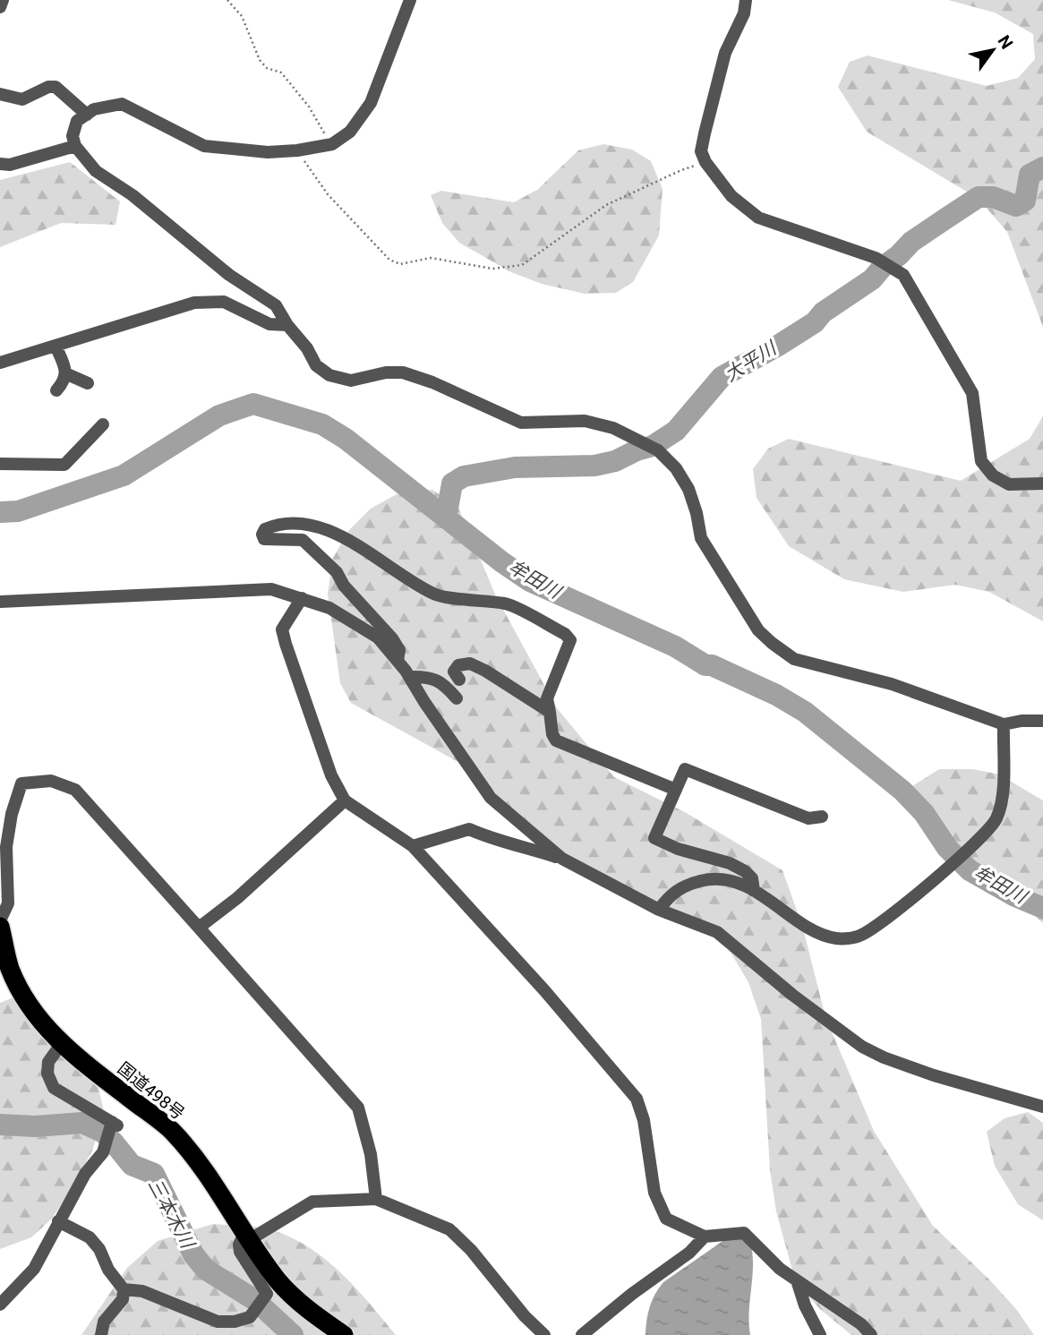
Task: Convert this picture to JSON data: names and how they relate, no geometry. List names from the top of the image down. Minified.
{"streets":{"highway":["国道498号"]},"water":["大平川","牟田川","三本木川"],"north":"top right"}
